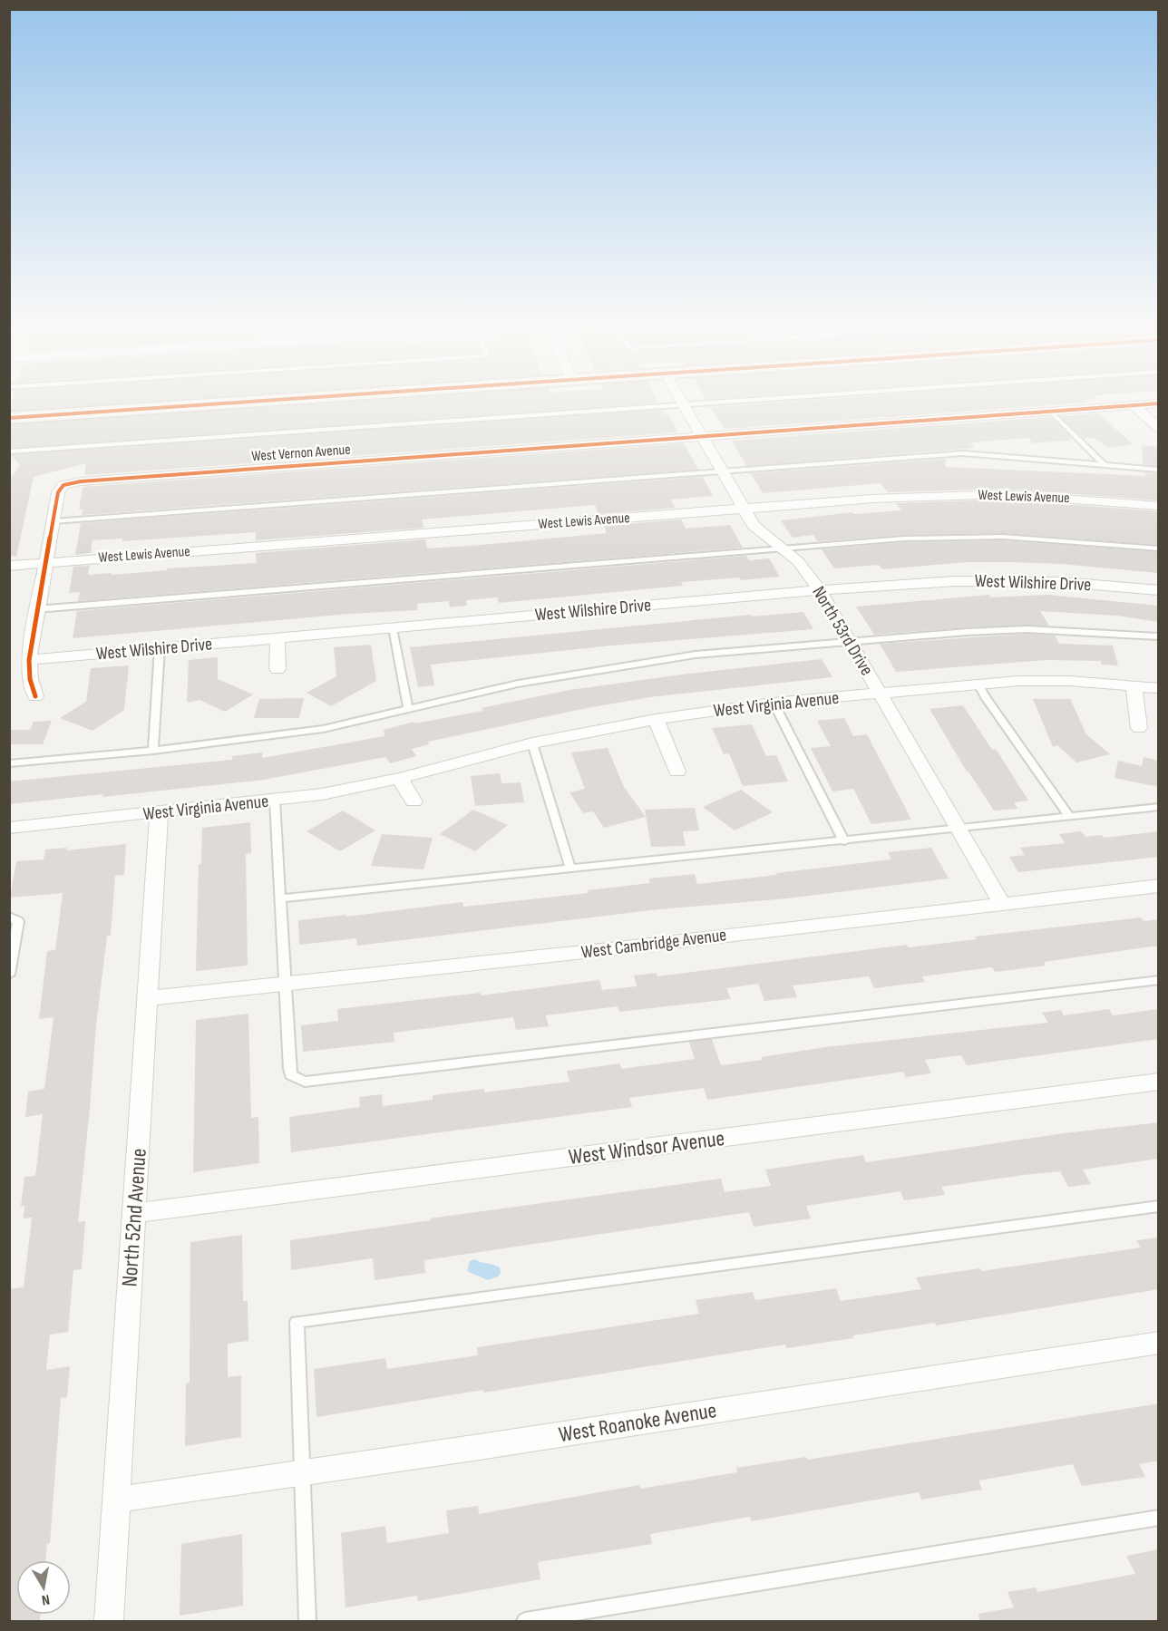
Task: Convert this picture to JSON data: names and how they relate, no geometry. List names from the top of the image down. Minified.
{"streets":{"street":["West Vernon Avenue","West Lewis Avenue","West Wilshire Drive","North 53rd Drive","West Virginia Avenue","West Cambridge Avenue","West Windsor Avenue","North 52nd Avenue","West Roanoke Avenue"]},"crossings":[["West Vernon Avenue","North 53rd Drive"],["West Lewis Avenue","North 53rd Drive"],["West Wilshire Drive","North 53rd Drive"],["North 53rd Drive","West Virginia Avenue"],["North 53rd Drive","West Cambridge Avenue"],["West Virginia Avenue","North 52nd Avenue"],["West Cambridge Avenue","North 52nd Avenue"],["West Windsor Avenue","North 52nd Avenue"],["North 52nd Avenue","West Roanoke Avenue"]],"north":"bottom"}
